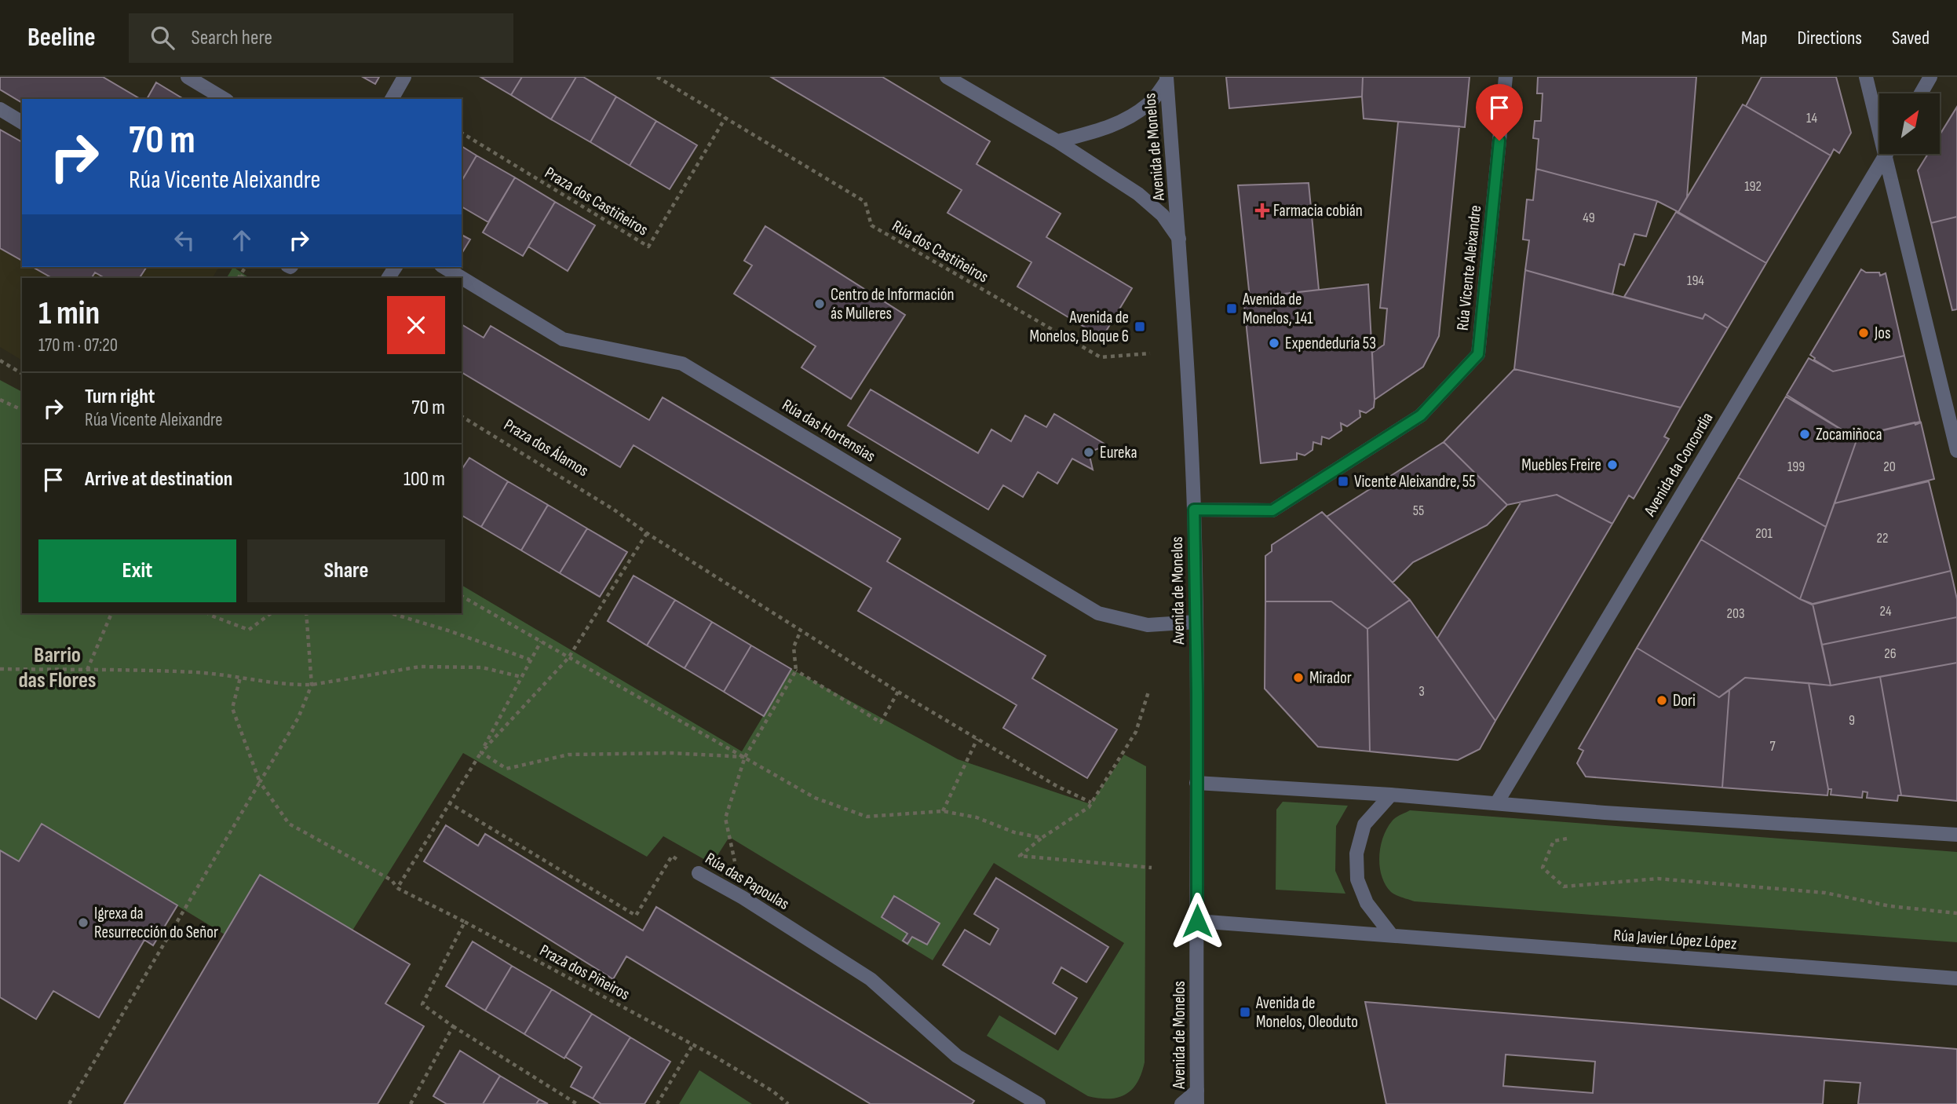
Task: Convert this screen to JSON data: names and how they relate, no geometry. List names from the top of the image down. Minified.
{"streets":{"street":["Avenida de Monelos","Rúa Vicente Aleixandre","Rúa das Hortensias","Avenida da Concordia","Rúa das Papoulas","Rúa Javier López López"],"path":["Praza dos Castiñeiros","Rúa dos Castiñeiros","Praza dos Álamos","Praza dos Piñeiros"]},"crossings":[["Avenida de Monelos","Rúa Vicente Aleixandre"],["Avenida de Monelos","Rúa das Hortensias"],["Avenida de Monelos","Rúa Javier López López"],["Praza dos Castiñeiros","Rúa dos Castiñeiros"]],"districts":["Barrio das Flores"],"places":{"health":["Farmacia cobián"],"other":["Centro de Información ás Mulleres","Jos","Expendeduría 53","Zocamiñoca","Eureka","Muebles Freire","Mirador","Dori","Igrexa da Resurrección do Señor"],"transit":["Avenida de Monelos, 141","Avenida de Monelos, Bloque 6","Vicente Aleixandre, 55","Avenida de Monelos, Oleoduto"]},"house_numbers":["14","192","49","194","199","20","55","201","22","24","203","26","3","9","7"],"north":"top right","page":{"header":"Beeline","search":"Search here","nav":["Map","Directions","Saved"],"turn":["70 m","Rúa Vicente Aleixandre"],"heading":["1 min","170 m · 07:20"],"list":[{"name":"Turn right","note":"Rúa Vicente Aleixandre","value":"70 m"},{"name":"Arrive at destination","value":"100 m"}],"buttons":["Exit","Share"]}}
